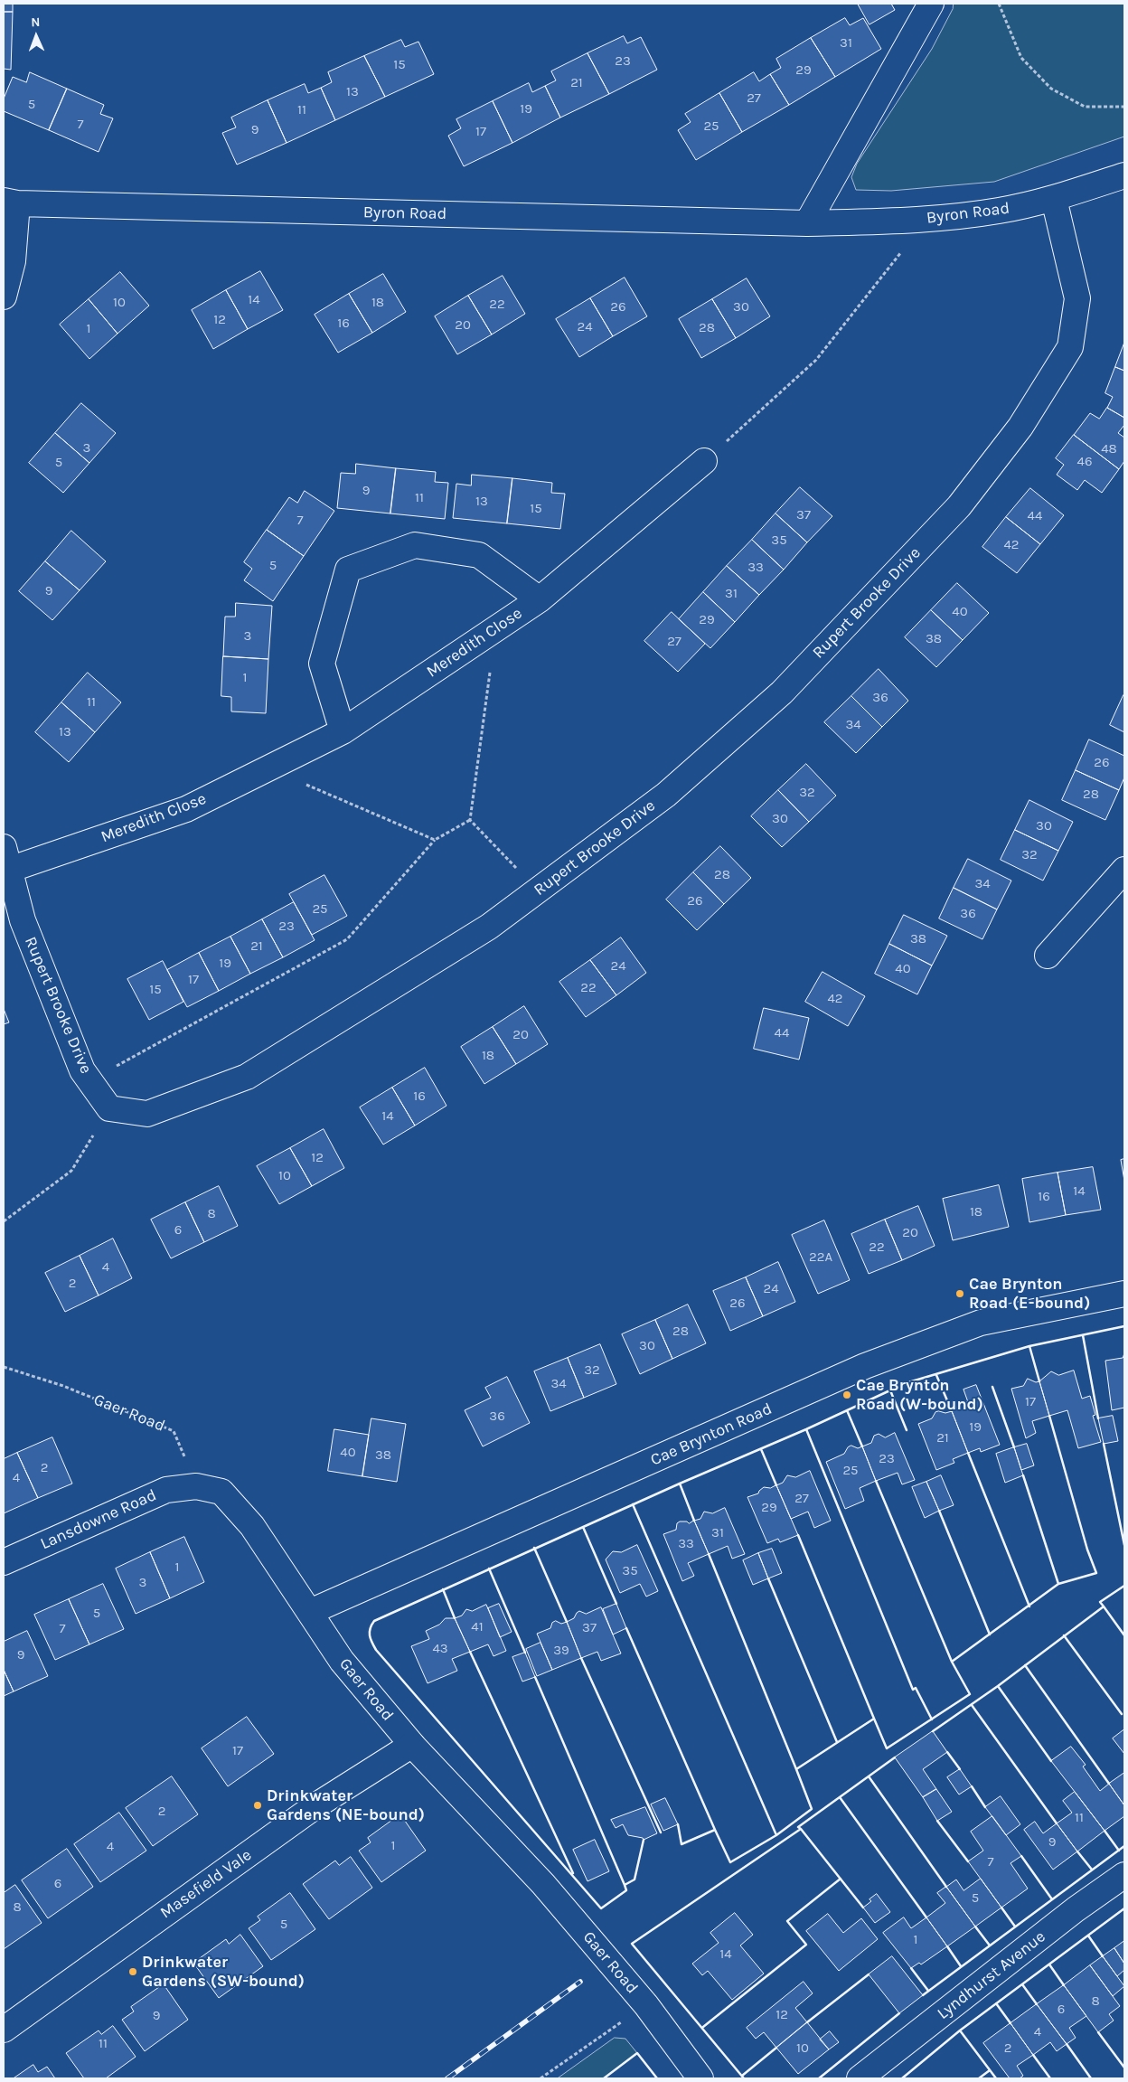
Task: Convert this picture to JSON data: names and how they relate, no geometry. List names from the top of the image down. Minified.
{"streets":{"street":["Byron Road","Rupert Brooke Drive","Meredith Close","Gaer Road","Cae Brynton Road","Lansdowne Road","Masefield Vale","Lyndhurst Avenue"]},"crossings":[["Byron Road","Rupert Brooke Drive"],["Rupert Brooke Drive","Meredith Close"],["Gaer Road","Cae Brynton Road"],["Gaer Road","Lansdowne Road"],["Gaer Road","Masefield Vale"]],"places":["Cae Brynton Road (E-bound)","Cae Brynton Road (W-bound)","Drinkwater Gardens (NE-bound)","Drinkwater Gardens (SW-bound)"],"house_numbers":["31","23","15","29","21","13","27","5","19","11","7","25","9","17","14","10","18","22","26","30","12","16","20","24","28","1","3","48","46","5","9","11","13","15","37","44","7","35","42","5","33","9","31","40","29","3","38","27","1","36","11","34","13","26","32","28","30","30","32","28","34","26","25","36","23","38","21","19","24","40","17","22","15","42","44","20","18","16","14","12","10","14","16","18","8","6","20","22","22A","4","2","24","26","28","30","32","34","17","36","19","21","40","38","23","2","25","4","27","29","31","33","1","35","3","5","41","37","7","43","39","9","17","2","11","9","1","4","7","6","5","8","5","1","14","8","6","12","9","4","11","10","2"],"north":"top"}
